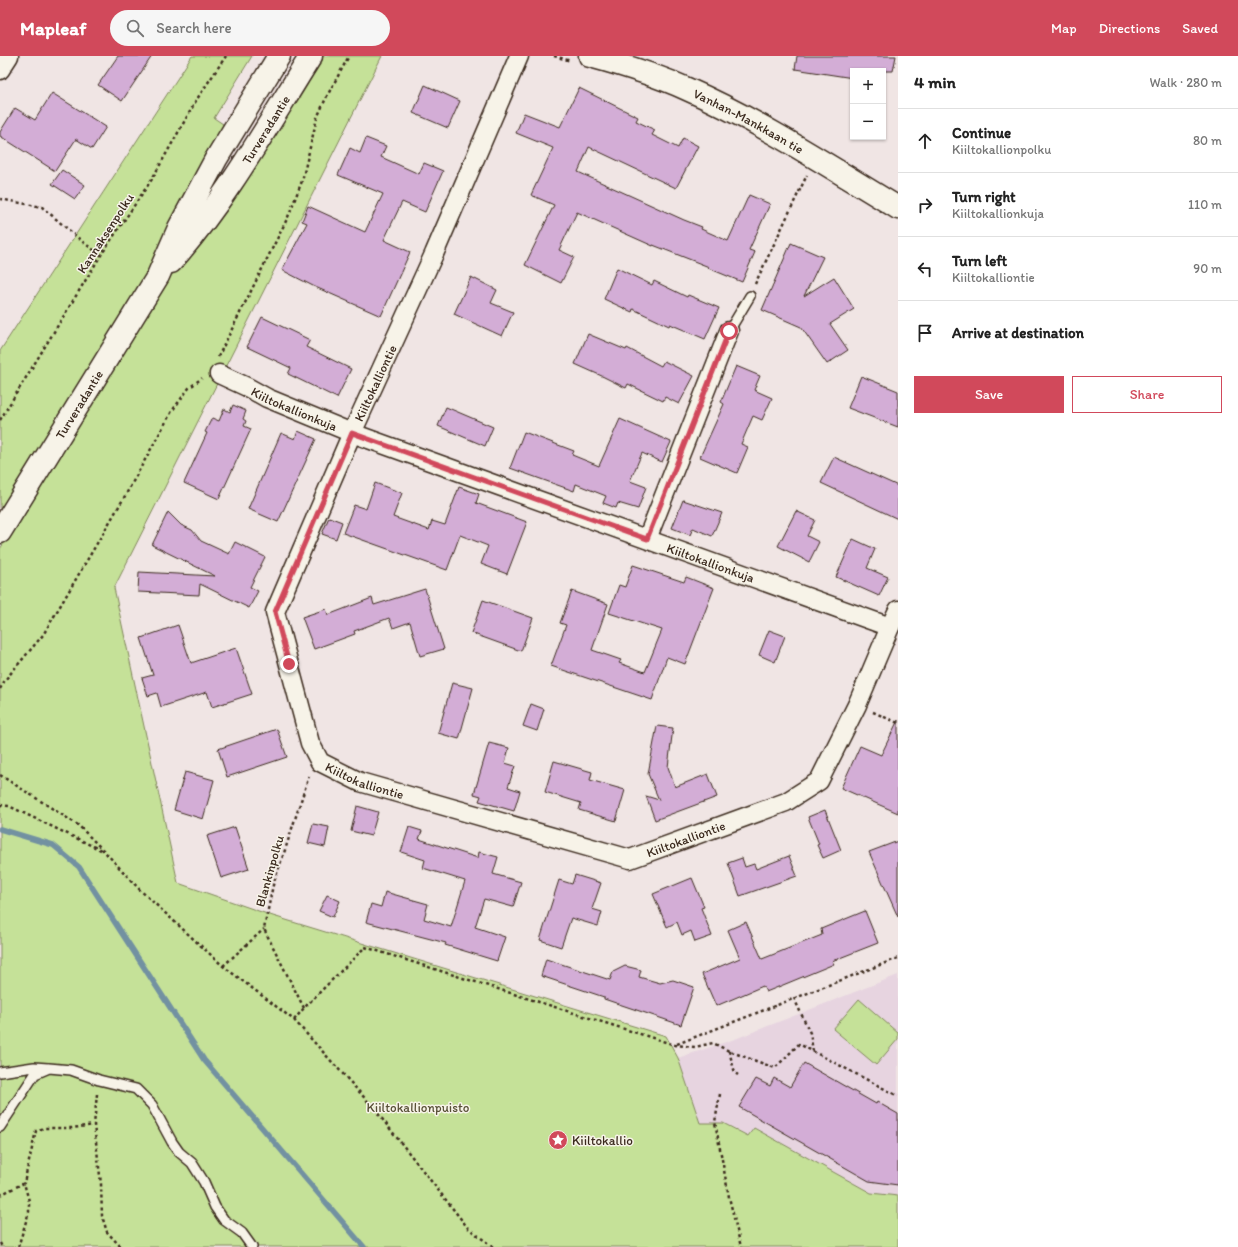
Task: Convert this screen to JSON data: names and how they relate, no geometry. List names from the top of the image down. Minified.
{"streets":{"main road":["Vanhan-Mankkaan tie","Turveradantie"],"street":["Kiiltokalliontie","Kiiltokallionkuja"],"path":["Kannaksenpolku","Blankinpolku"]},"crossings":[["Kiiltokalliontie","Kiiltokallionkuja"],["Kiiltokalliontie","Blankinpolku"]],"parks":["Kiiltokallionpuisto"],"places":{"place":["Kiiltokallio"]},"page":{"header":"Mapleaf","search":"Search here","nav":["Map","Directions","Saved"],"heading":["4 min","Walk · 280 m"],"map_buttons":["+","−"],"list":[["Continue","Kiiltokallionpolku","80 m"],["Turn right","Kiiltokallionkuja","110 m"],["Turn left","Kiiltokalliontie","90 m"],"Arrive at destination"],"buttons":["Save","Share"]}}
